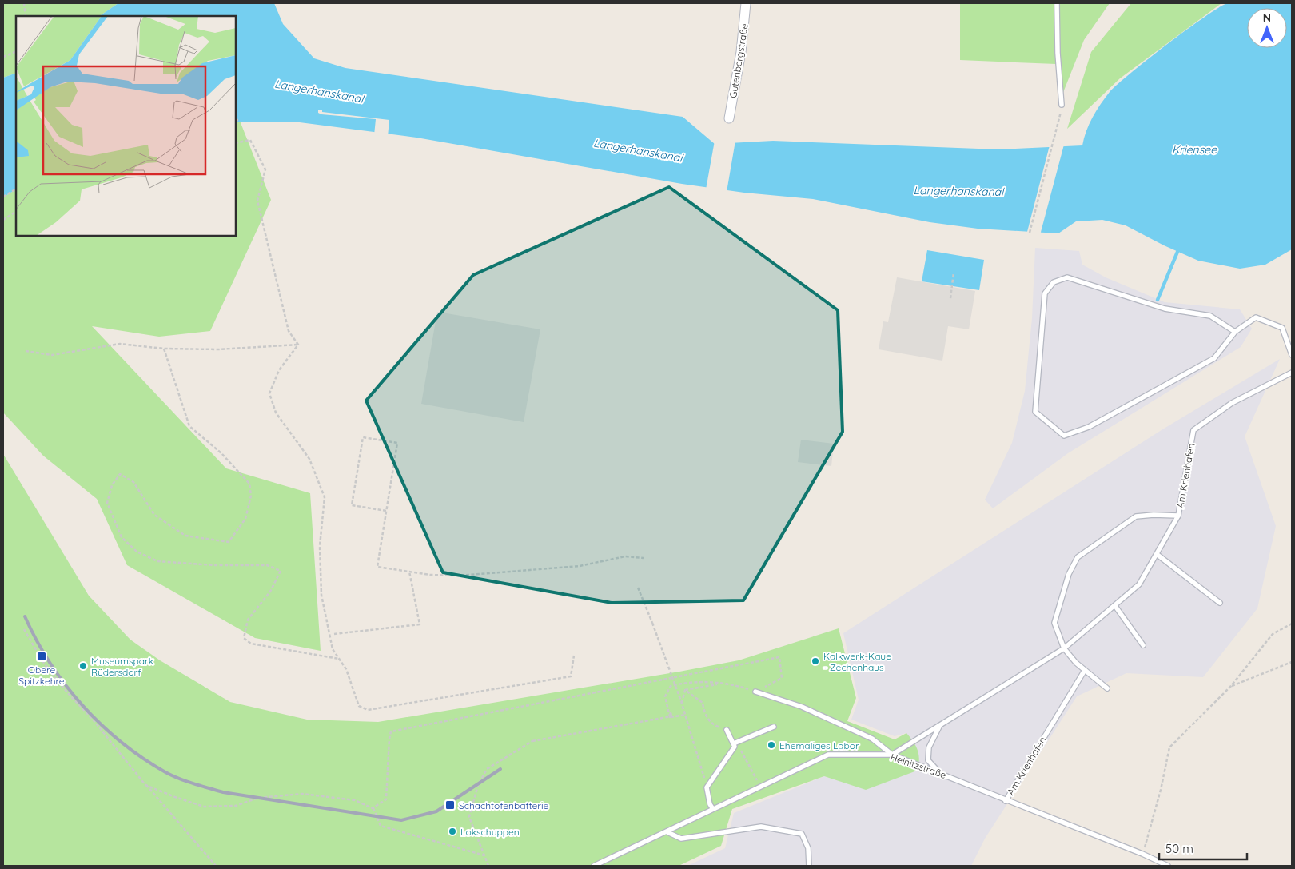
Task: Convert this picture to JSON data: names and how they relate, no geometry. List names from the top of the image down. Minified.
{"streets":{"street":["Gutenbergstraße"],"lane":["Am Krienhafen","Heinitzstraße"]},"crossings":[["Am Krienhafen","Heinitzstraße"]],"water":["Langerhanskanal","Kriensee"],"places":{"transit":["Obere Spitzkehre","Schachtofenbatterie"],"other":["Kalkwerk-Kaue - Zechenhaus","Museumspark Rüdersdorf","Ehemaliges Labor","Lokschuppen"]},"scale_bar":"50 m","north":"top"}
